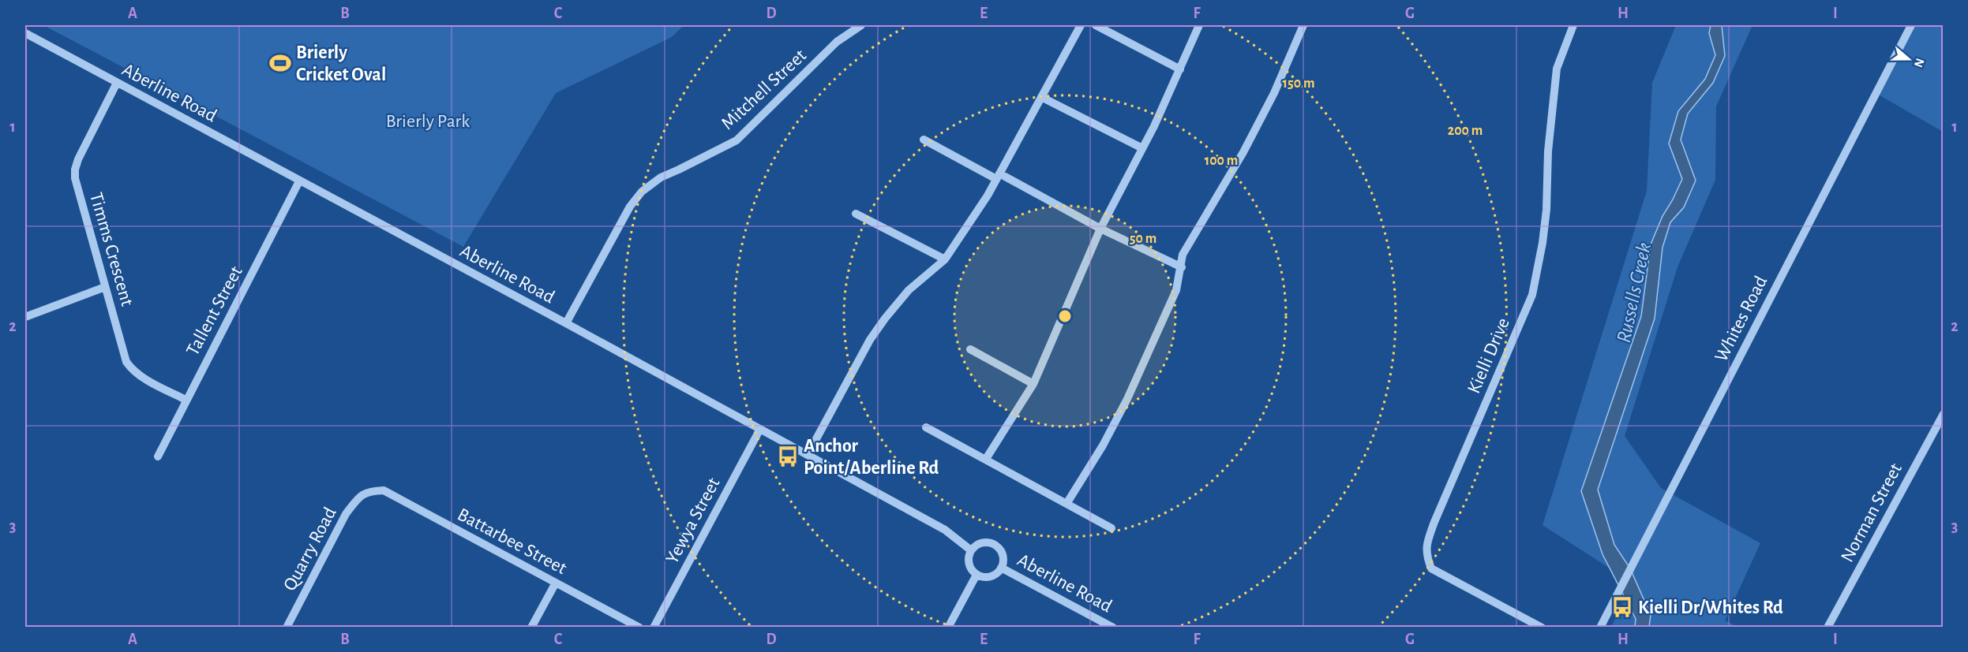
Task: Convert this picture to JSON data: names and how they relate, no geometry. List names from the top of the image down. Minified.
{"streets":{"street":["Mitchell Street","Aberline Road","Timms Crescent","Tallent Street","Whites Road","Kielli Drive","Norman Street","Yewya Street","Battarbee Street","Quarry Road"]},"crossings":[["Mitchell Street","Aberline Road"],["Aberline Road","Timms Crescent"],["Aberline Road","Tallent Street"],["Aberline Road","Yewya Street"],["Timms Crescent","Tallent Street"],["Battarbee Street","Quarry Road"]],"water":["Russells Creek"],"parks":["Brierly Park"],"places":{"sports":["Brierly Cricket Oval"],"bus stop":["Anchor Point/Aberline Rd","Kielli Dr/Whites Rd"]},"north":"right","grid":{"columns":["A","B","C","D","E","F","G","H","I"],"rows":["1","2","3"]},"rings":["150 m","200 m","100 m","50 m"]}
